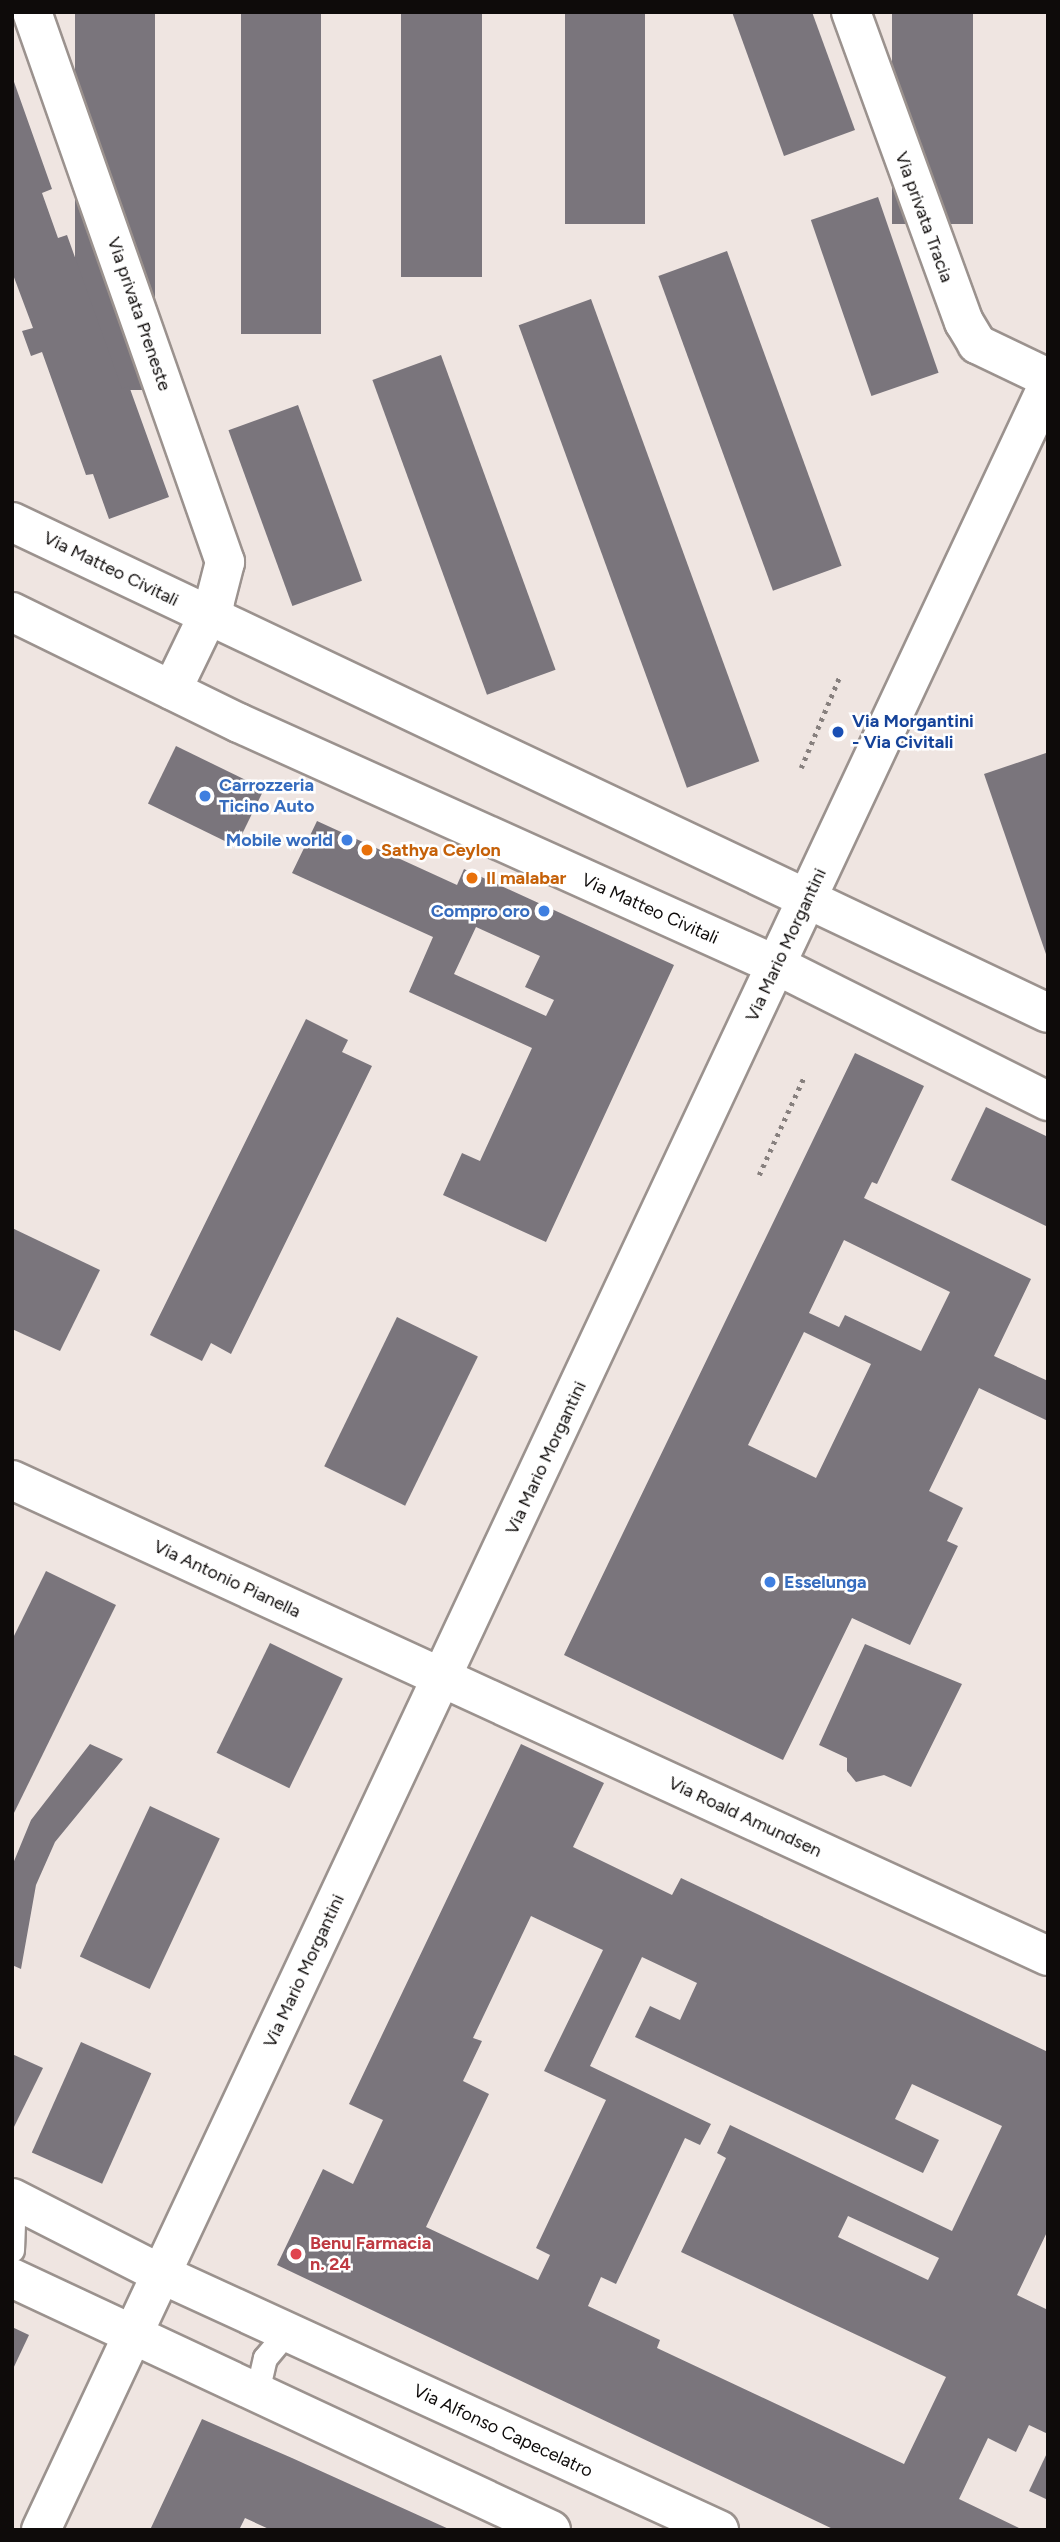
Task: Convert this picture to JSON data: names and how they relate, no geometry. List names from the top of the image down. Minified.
{"streets":{"street":["Via privata Tracia","Via privata Preneste","Via Matteo Civitali","Via Mario Morgantini","Via Antonio Pianella","Via Roald Amundsen","Via Alfonso Capecelatro"]},"crossings":[["Via privata Preneste","Via Matteo Civitali"],["Via Matteo Civitali","Via Mario Morgantini"],["Via Mario Morgantini","Via Antonio Pianella"],["Via Mario Morgantini","Via Roald Amundsen"],["Via Mario Morgantini","Via Alfonso Capecelatro"],["Via Antonio Pianella","Via Roald Amundsen"]],"places":["Via Morgantini - Via Civitali","Carrozzeria Ticino Auto","Mobile world","Sathya Ceylon","Il malabar","Compro oro","Esselunga","Benu Farmacia n. 24"]}
